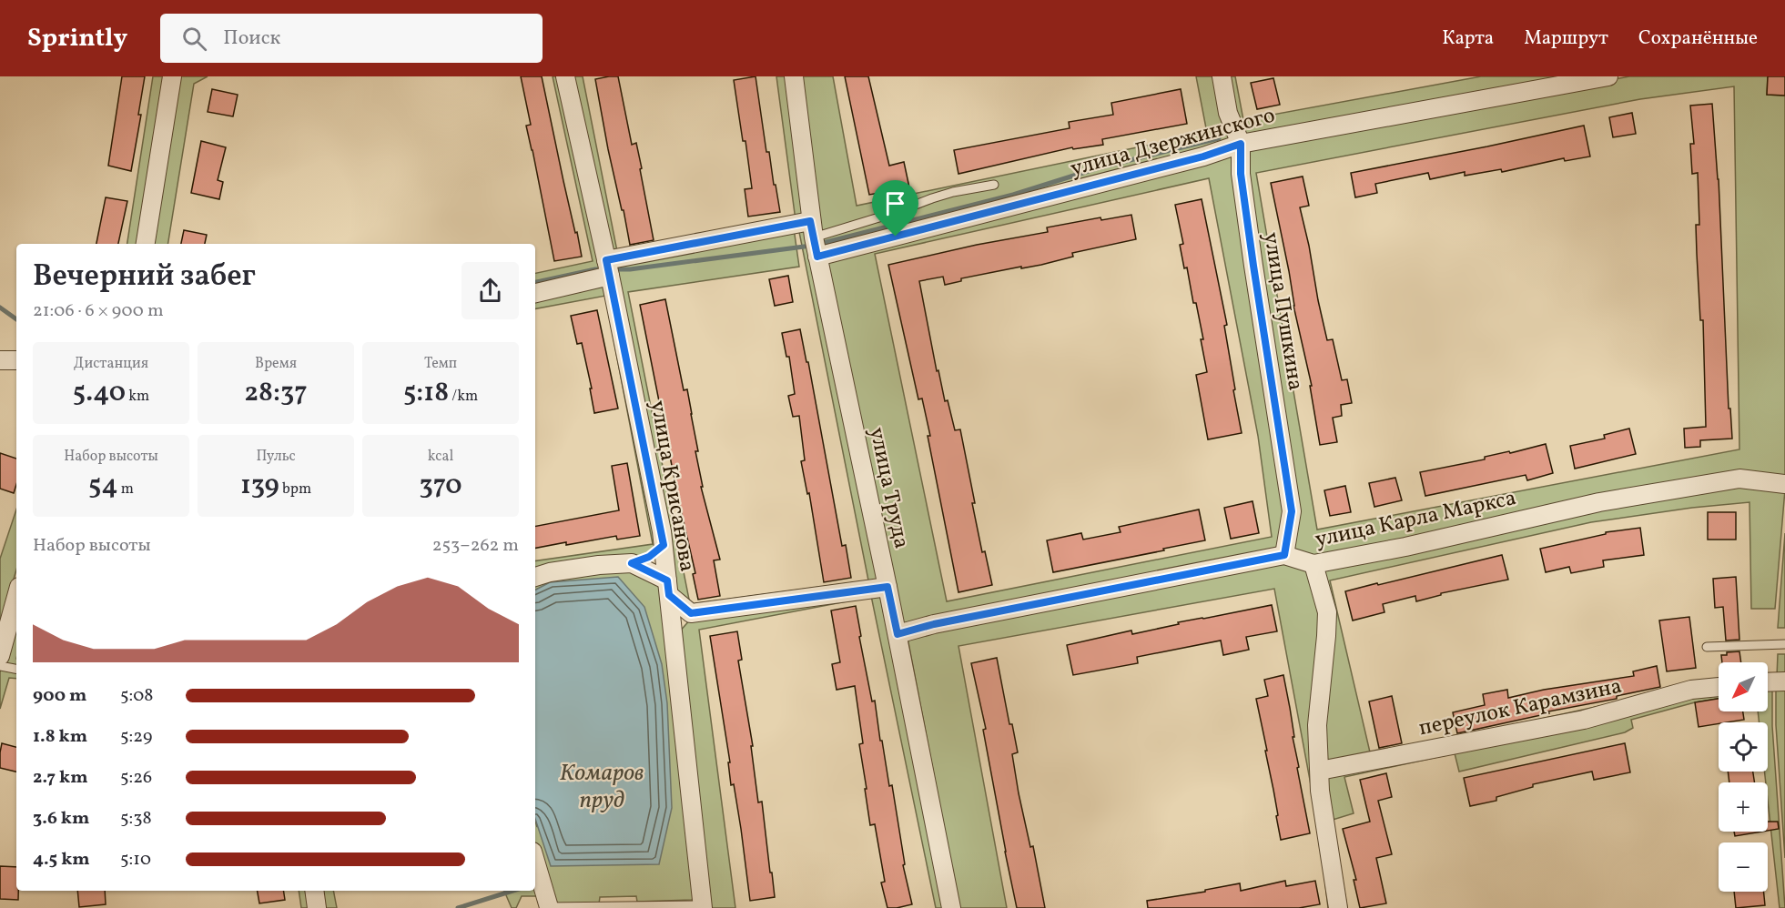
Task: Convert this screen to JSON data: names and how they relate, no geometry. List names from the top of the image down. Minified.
{"streets":{"street":["улица Дзержинского","улица Пушкина","улица Крисанова","улица Труда","улица Карла Маркса","переулок Карамзина"]},"crossings":[["улица Дзержинского","улица Пушкина"],["улица Дзержинского","улица Труда"],["улица Пушкина","улица Карла Маркса"],["улица Труда","улица Карла Маркса"]],"water":["Комаров пруд"],"north":"bottom left","page":{"header":"Sprintly","search":"Поиск","nav":["Карта","Маршрут","Сохранённые"],"heading":["Вечерний забег","21:06 · 6 × 900 m"],"stats":[["Дистанция","5.40 km"],["Время","28:37"],["Темп","5:18 /km"],["Набор высоты","54 m"],["Пульс","139 bpm"],["kcal","370"]],"chart":["Набор высоты","253–262 m"],"map_buttons":["+","−"],"list":[{"name":"900 m","note":"5:08"},{"name":"1.8 km","note":"5:29"},{"name":"2.7 km","note":"5:26"},{"name":"3.6 km","note":"5:38"},{"name":"4.5 km","note":"5:10"}]}}
